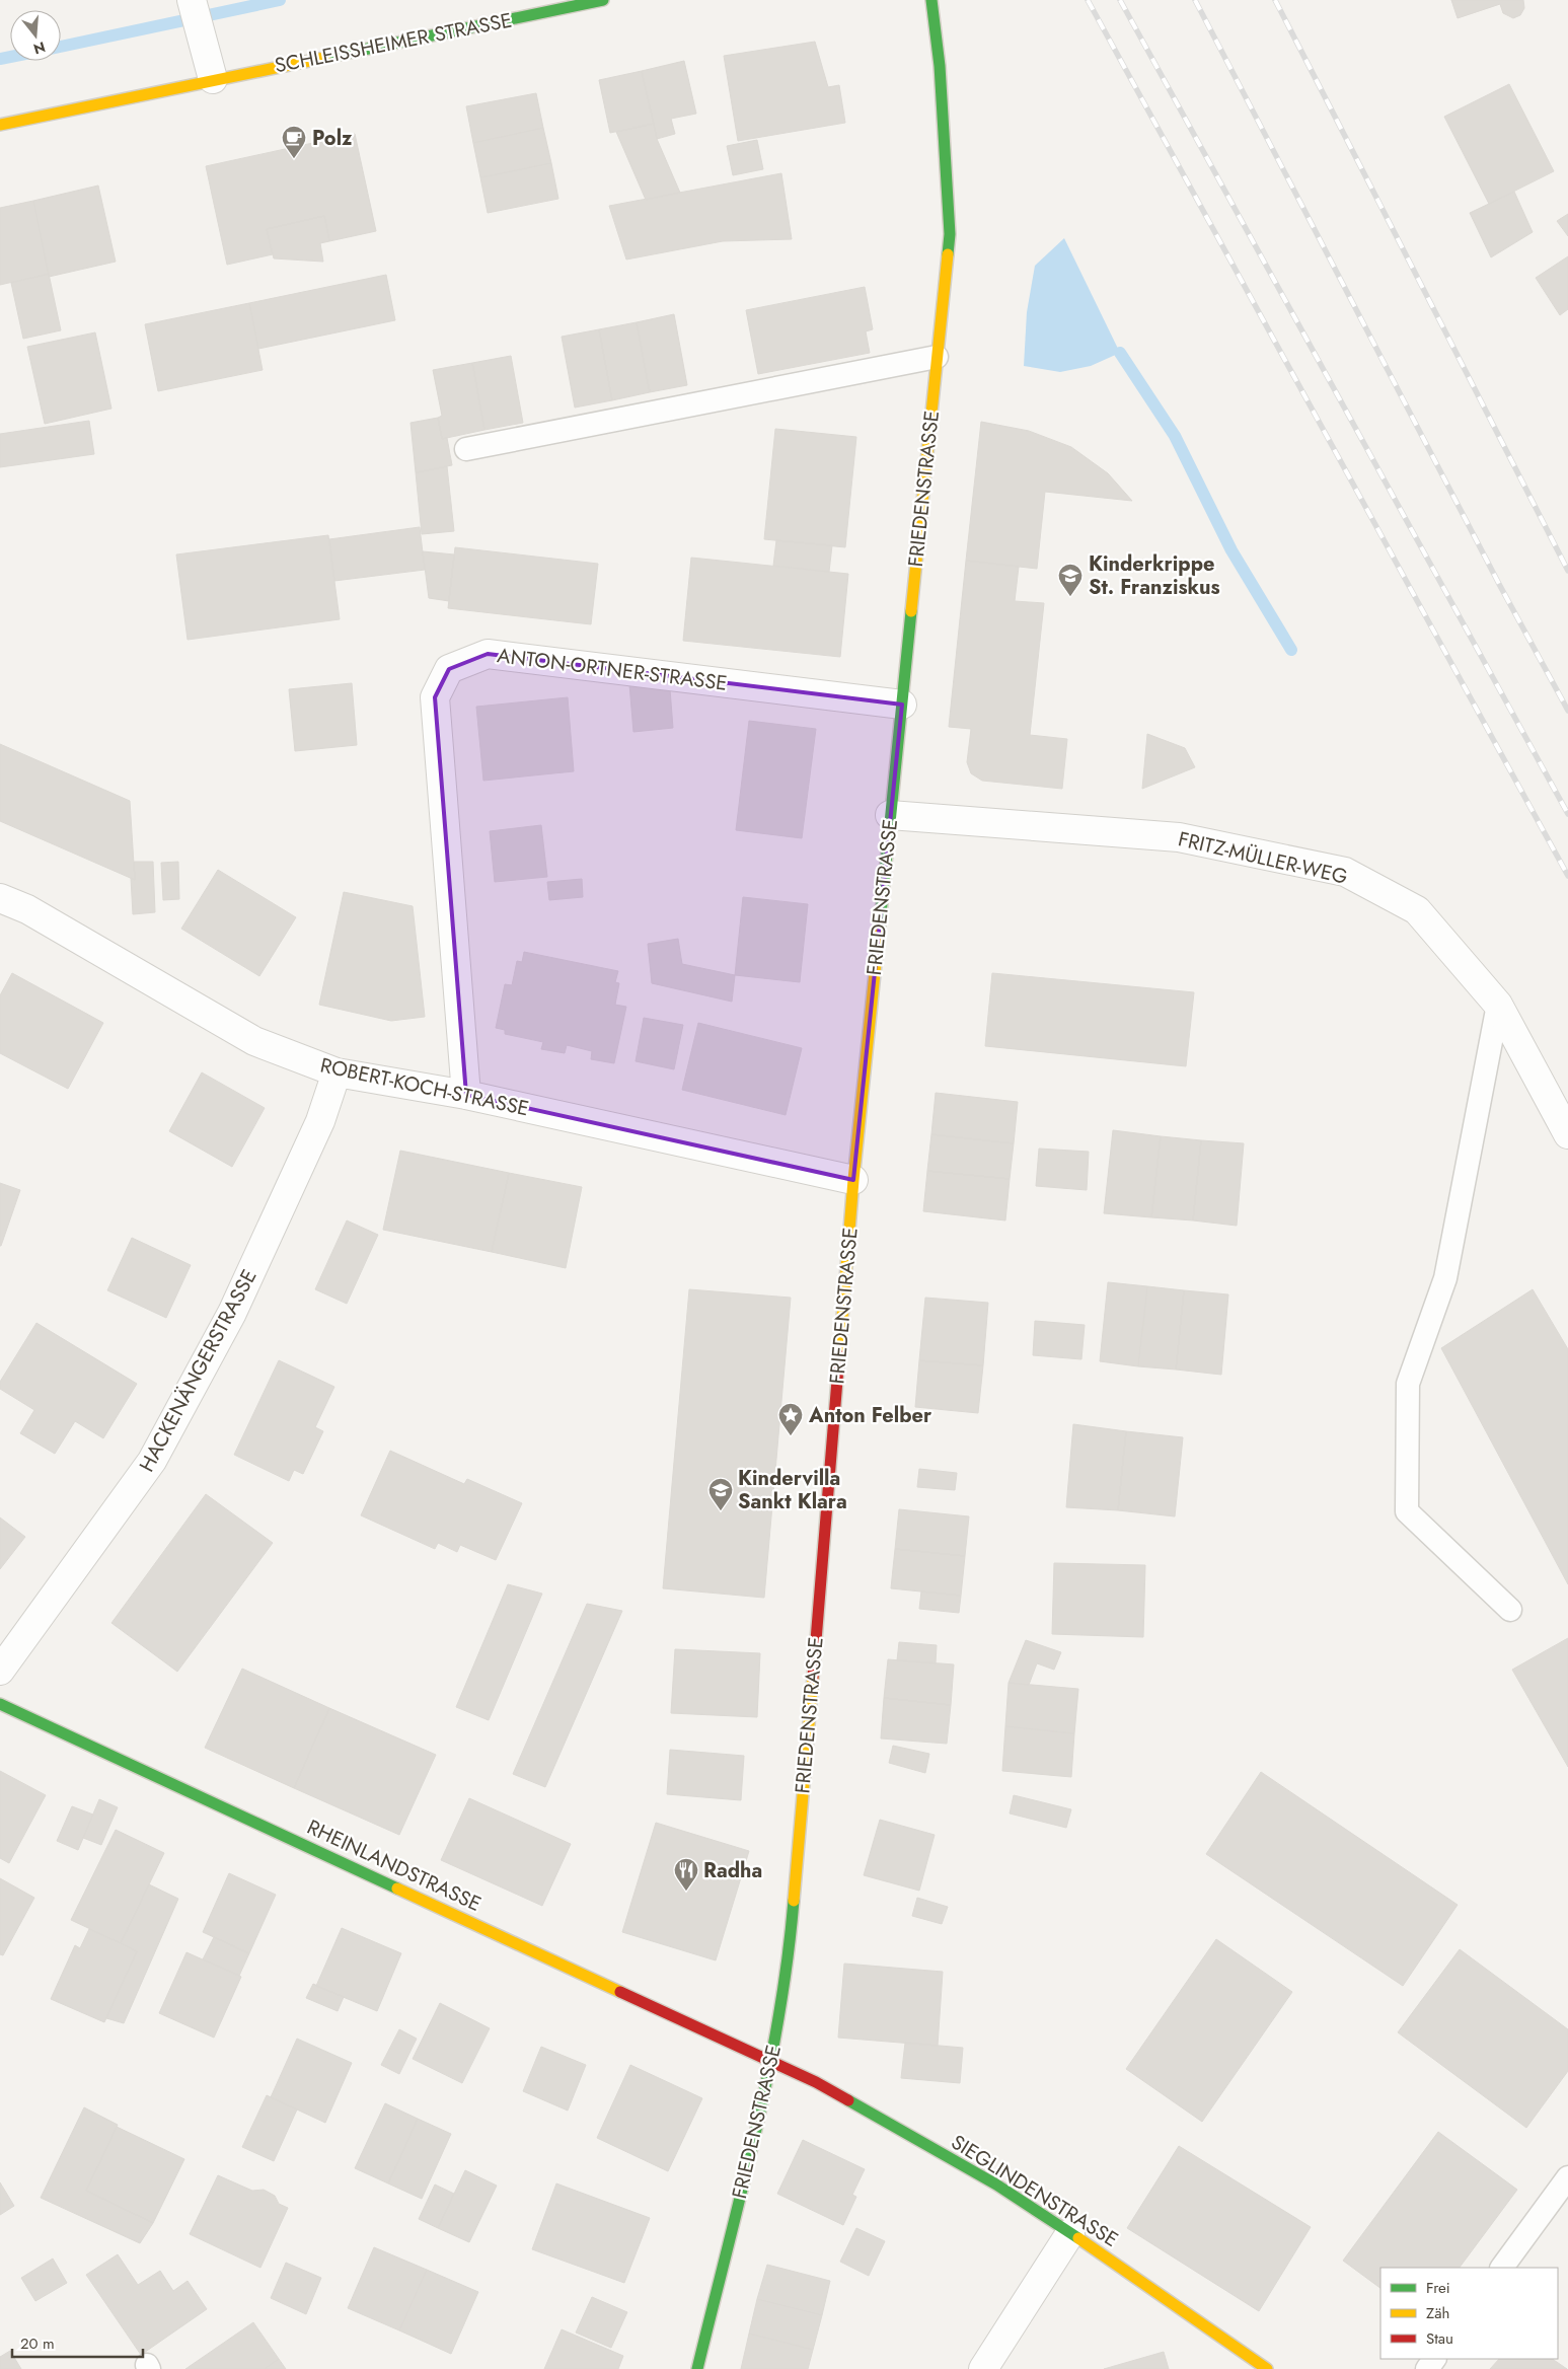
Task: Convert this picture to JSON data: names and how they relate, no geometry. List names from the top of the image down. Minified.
{"streets":{"street":["SCHLEISSHEIMER STRASSE","FRIEDENSTRASSE","ANTON-ORTNER-STRASSE","FRITZ-MÜLLER-WEG","ROBERT-KOCH-STRASSE","HACKENÄNGERSTRASSE","RHEINLANDSTRASSE","SIEGLINDENSTRASSE"]},"crossings":[["FRIEDENSTRASSE","ANTON-ORTNER-STRASSE"],["FRIEDENSTRASSE","FRITZ-MÜLLER-WEG"],["FRIEDENSTRASSE","ROBERT-KOCH-STRASSE"],["FRIEDENSTRASSE","RHEINLANDSTRASSE"],["FRIEDENSTRASSE","SIEGLINDENSTRASSE"],["ANTON-ORTNER-STRASSE","ROBERT-KOCH-STRASSE"],["ROBERT-KOCH-STRASSE","HACKENÄNGERSTRASSE"],["RHEINLANDSTRASSE","SIEGLINDENSTRASSE"]],"places":{"cafe":["Polz"],"school or university":["Kinderkrippe St. Franziskus","Kindervilla Sankt Klara"],"place":["Anton Felber"],"restaurant":["Radha"]},"legend":["Frei","Zäh","Stau"],"scale_bar":"20 m","north":"bottom"}
